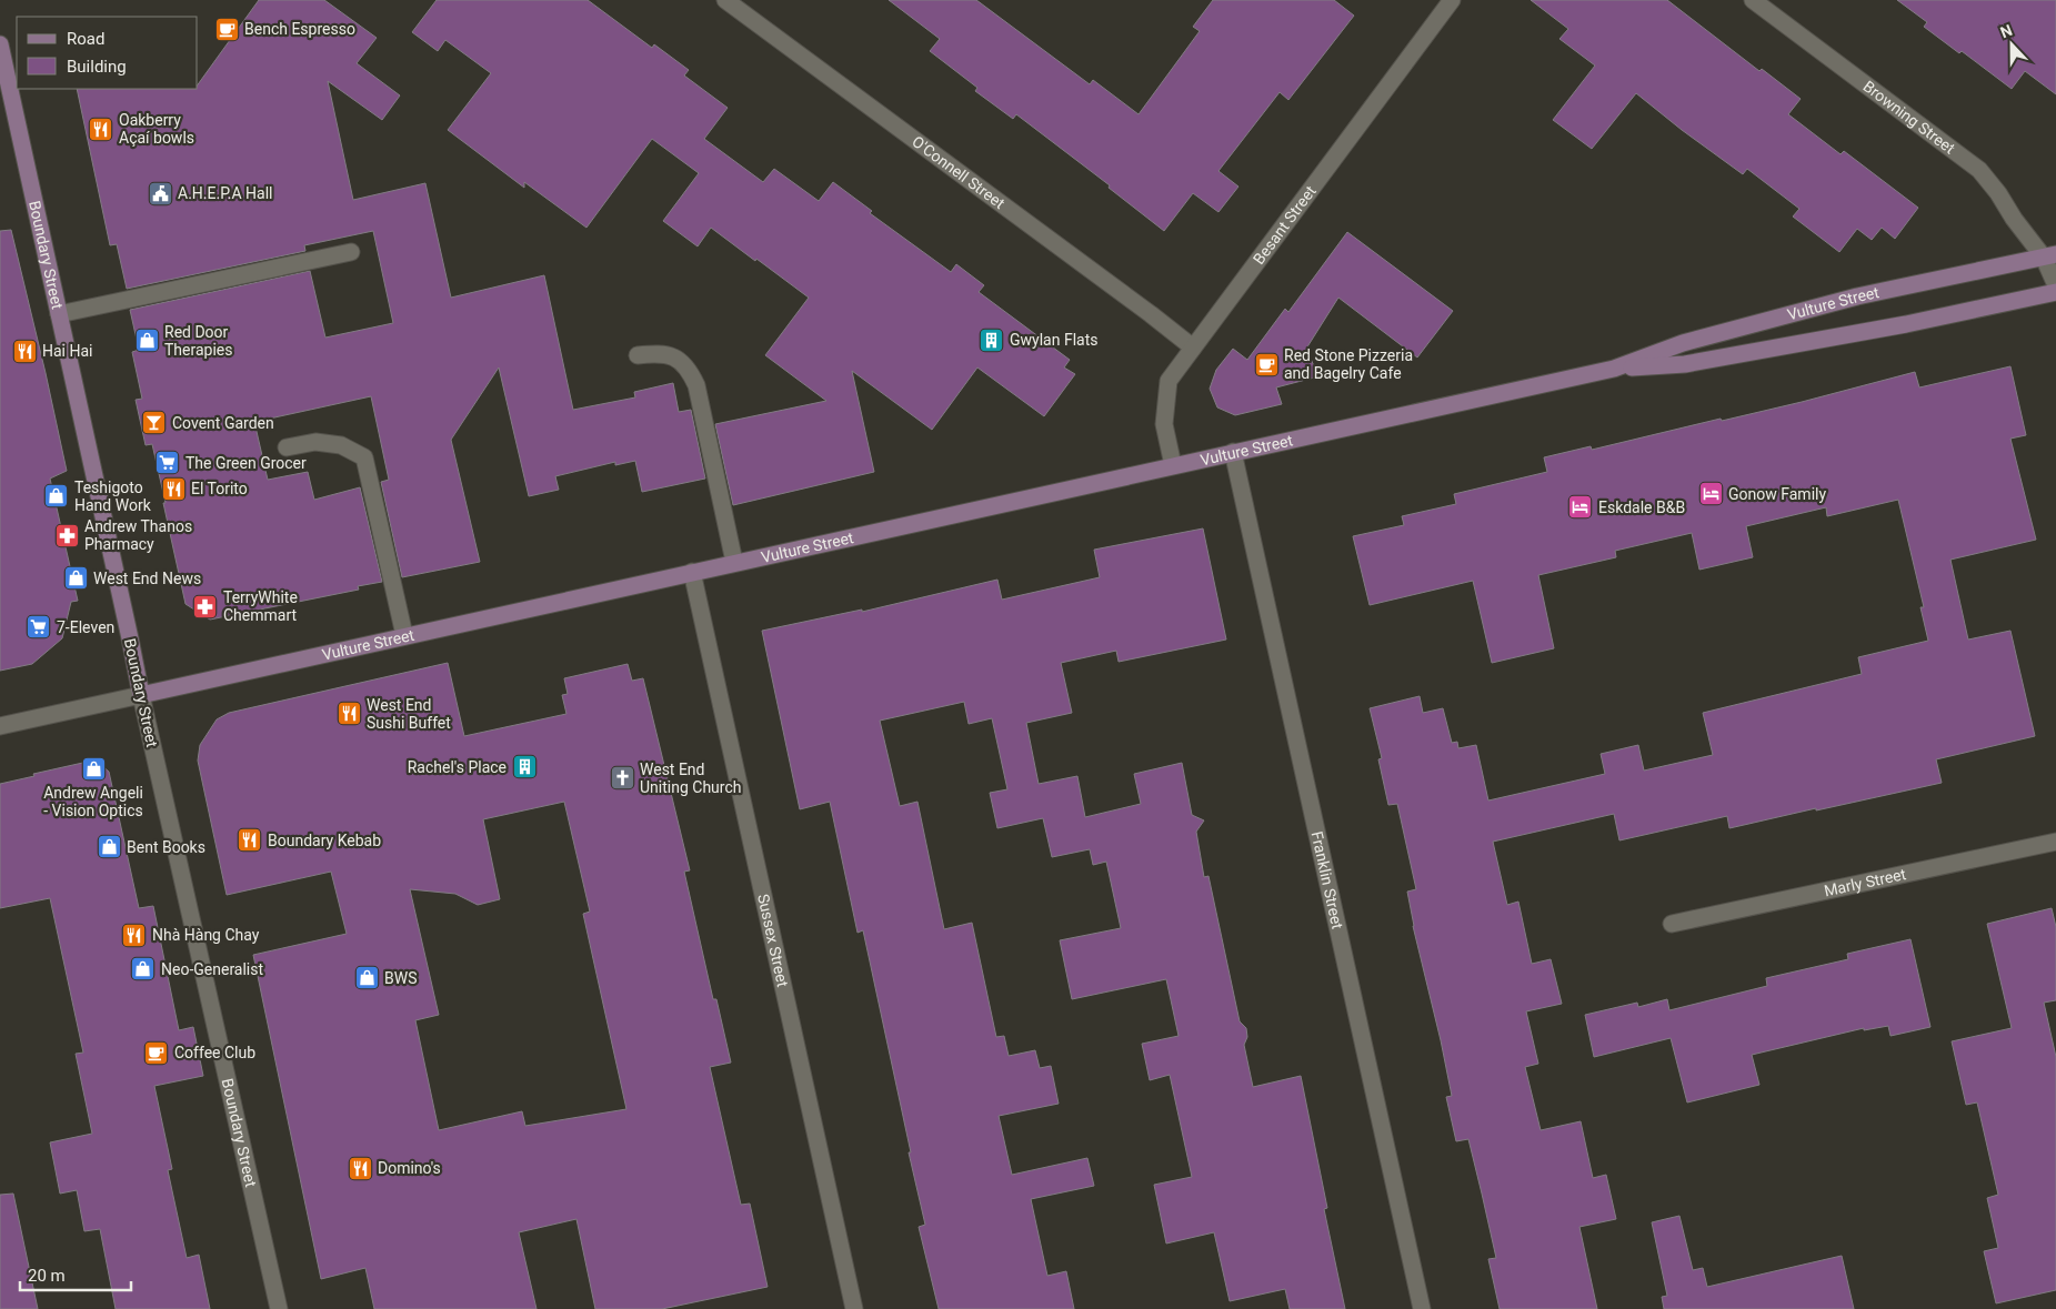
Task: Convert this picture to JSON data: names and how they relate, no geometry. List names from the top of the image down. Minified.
{"streets":{"main road":["Boundary Street","Vulture Street"],"street":["Browning Street","O'Connell Street","Besant Street","Franklin Street","Marly Street","Sussex Street"]},"crossings":[["Browning Street","Vulture Street"],["O'Connell Street","Besant Street"],["Besant Street","Vulture Street"],["Boundary Street","Vulture Street"],["Vulture Street","Franklin Street"],["Vulture Street","Sussex Street"]],"places":{"cafe":["Bench Espresso","Red Stone Pizzeria and Bagelry Cafe","Coffee Club"],"restaurant":["Oakberry Açaí bowls","Hai Hai","El Torito","West End Sushi Buffet","Boundary Kebab","Nhà Hàng Chay","Domino's"],"public building":["A.H.E.P.A Hall"],"building":["Gwylan Flats","Rachel's Place"],"shop":["Red Door Therapies","Teshigoto Hand Work","West End News","Andrew Angeli - Vision Optics","Bent Books","Neo-Generalist","BWS"],"bar":["Covent Garden"],"supermarket":["The Green Grocer","7-Eleven"],"hotel":["Gonow Family","Eskdale B&B"],"pharmacy":["Andrew Thanos Pharmacy","TerryWhite Chemmart"],"church":["West End Uniting Church"]},"legend":["Road","Building"],"scale_bar":"20 m","north":"top"}
